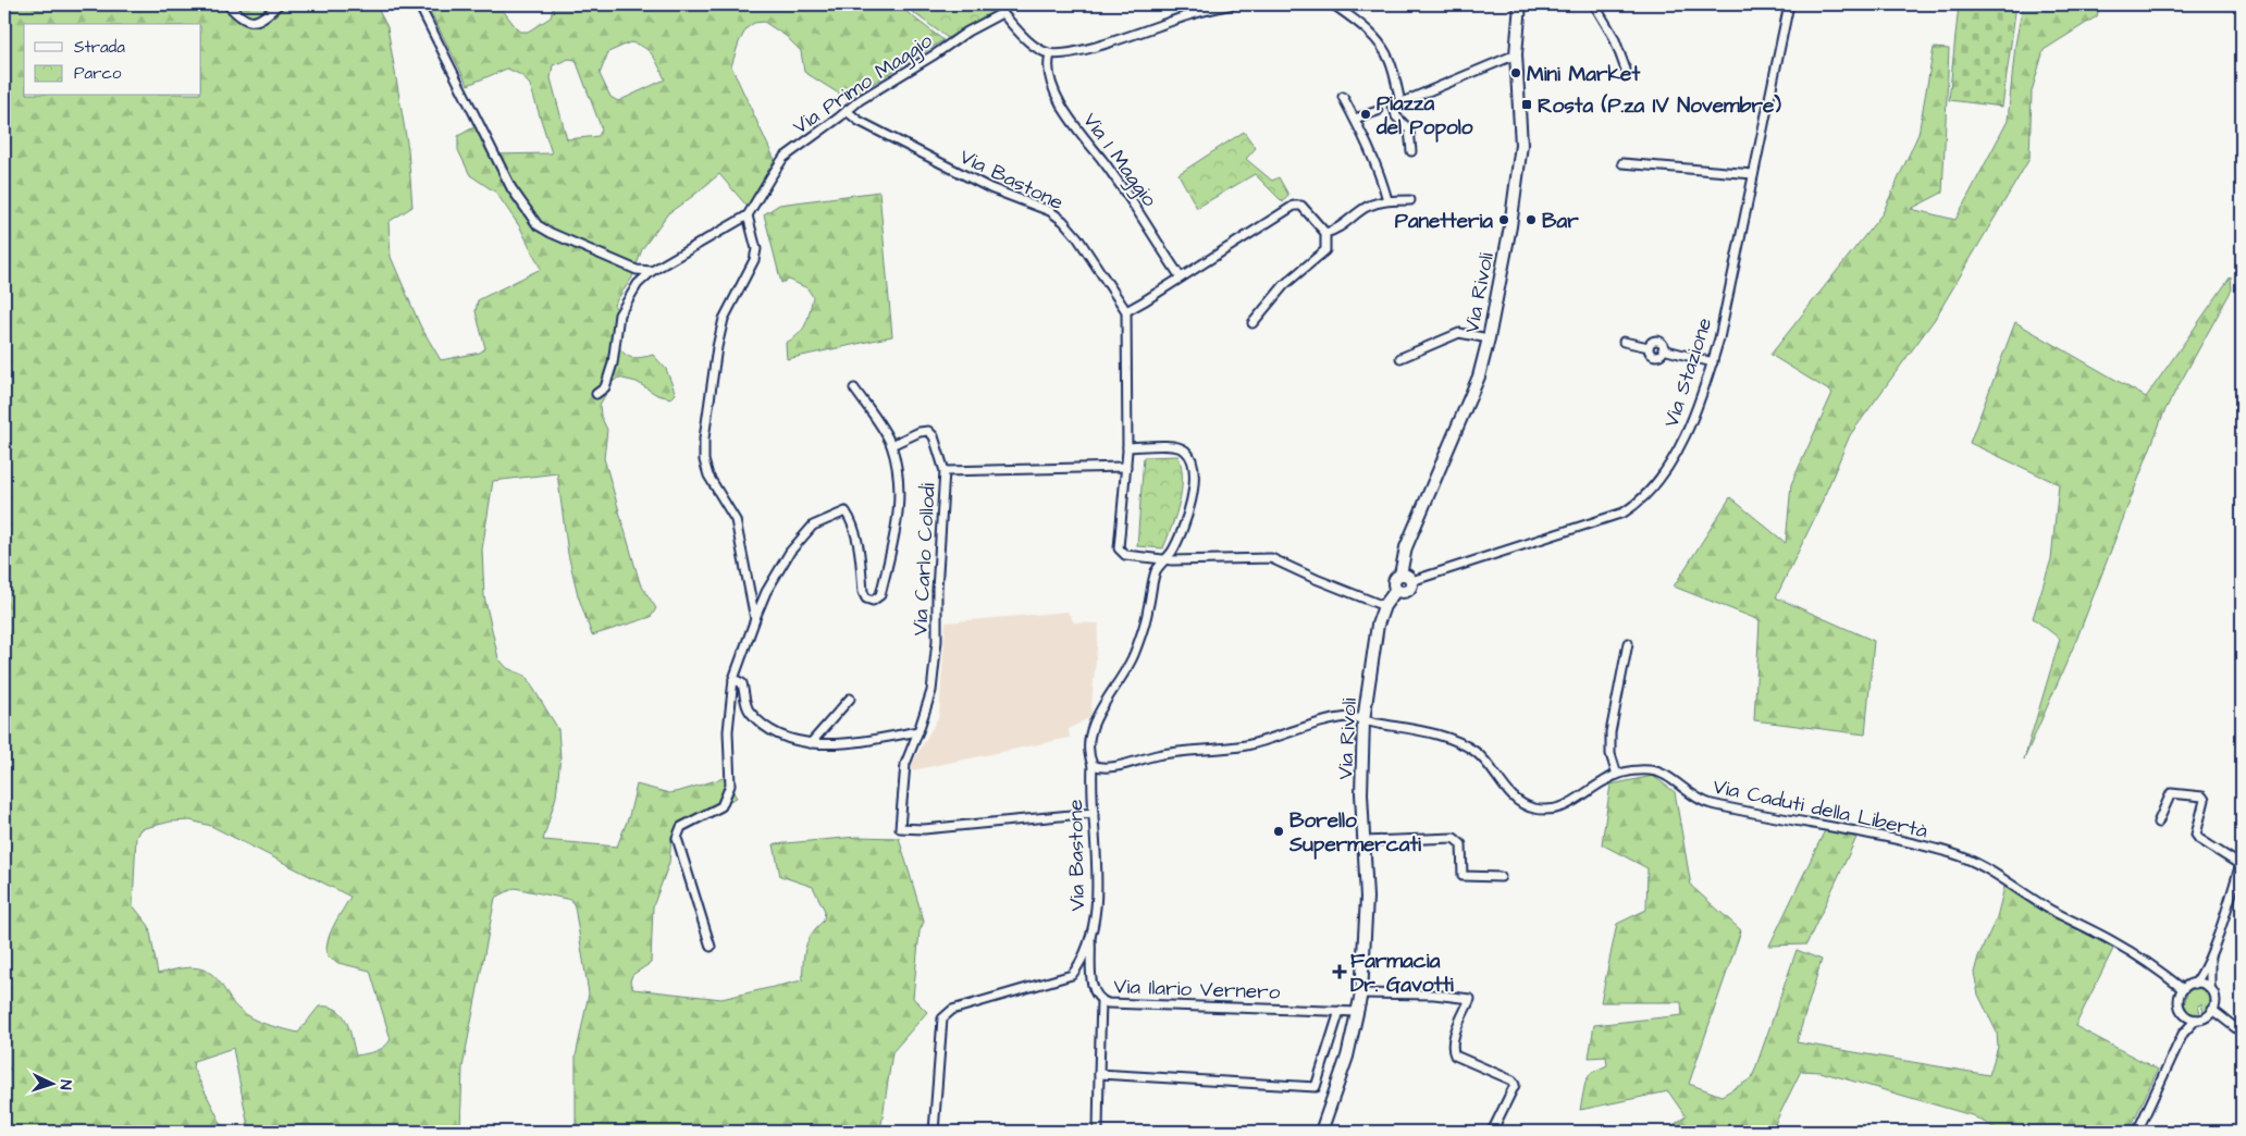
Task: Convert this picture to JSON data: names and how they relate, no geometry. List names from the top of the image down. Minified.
{"streets":{"street":["Via Primo Maggio","Via 1 Maggio","Via Bastone","Via Rivoli","Via Stazione","Via Carlo Collodi","Via Caduti della Libertà","Via Ilario Vernero"]},"crossings":[["Via Primo Maggio","Via Bastone"],["Via Bastone","Via Carlo Collodi"],["Via Bastone","Via Caduti della Libertà"],["Via Bastone","Via Ilario Vernero"],["Via Rivoli","Via Stazione"],["Via Rivoli","Via Caduti della Libertà"],["Via Rivoli","Via Ilario Vernero"]],"places":{"other":["Mini Market","Piazza del Popolo","Panetteria","Bar","Borello Supermercati"],"transit":["Rosta (P.za IV Novembre)"],"health":["Farmacia Dr. Gavotti"]},"legend":["Strada","Parco"],"north":"right"}
